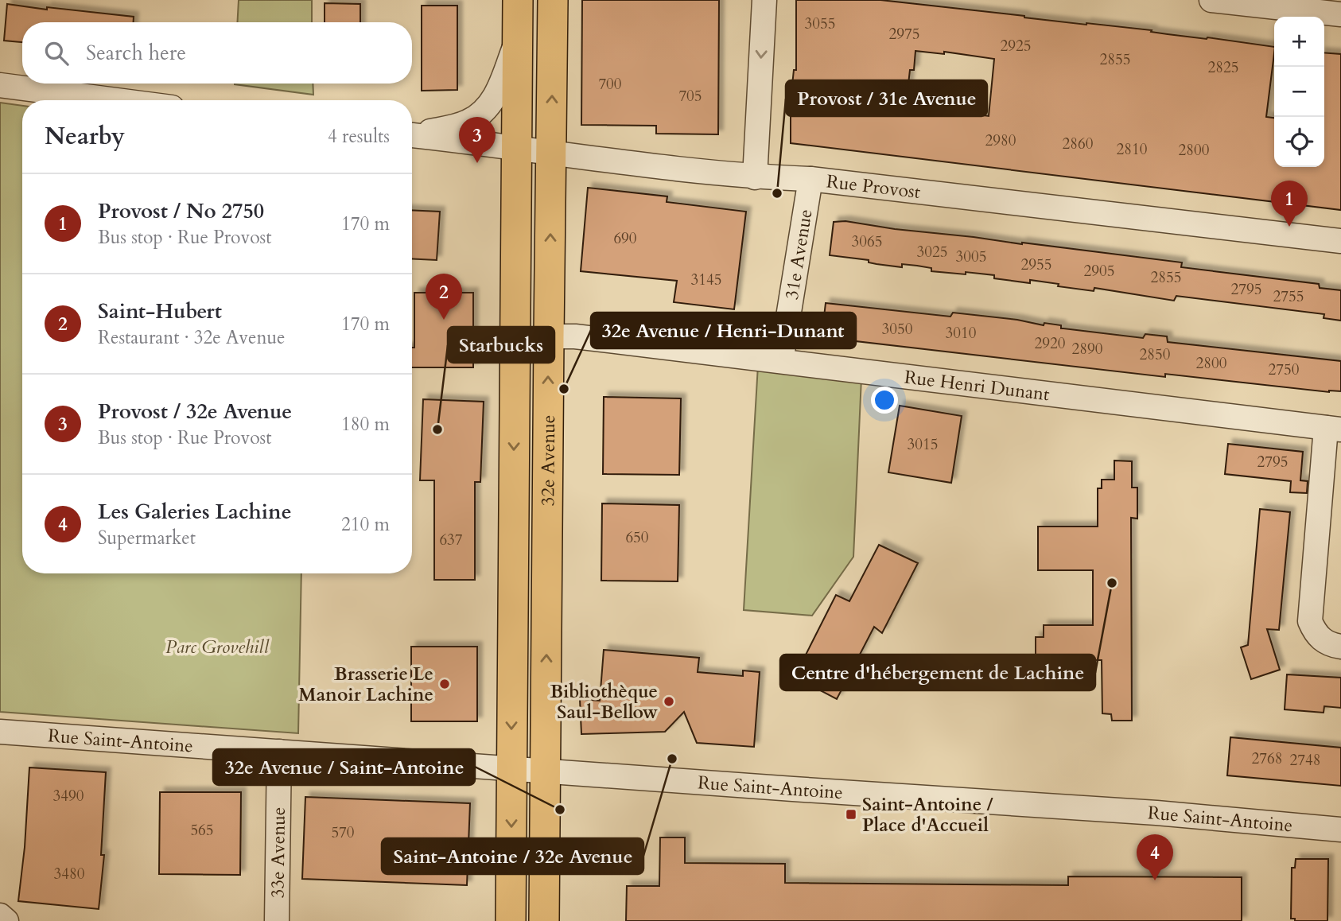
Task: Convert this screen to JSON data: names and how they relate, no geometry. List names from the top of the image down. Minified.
{"streets":{"main road":["32e Avenue"],"street":["Rue Provost","31e Avenue","Rue Henri Dunant","Rue Saint-Antoine","33e Avenue"]},"crossings":[["Rue Provost","31e Avenue"],["Rue Provost","32e Avenue"],["31e Avenue","Rue Henri Dunant"],["Rue Henri Dunant","32e Avenue"],["32e Avenue","Rue Saint-Antoine"],["Rue Saint-Antoine","33e Avenue"]],"parks":["Parc Grovehill"],"places":{"other":["Provost / 31e Avenue","32e Avenue / Henri-Dunant","Starbucks","Centre d'hébergement de Lachine","Brasserie Le Manoir Lachine","Bibliothèque Saul-Bellow","Saint-Antoine / 32e Avenue","32e Avenue / Saint-Antoine"],"transit":["Saint-Antoine / Place d'Accueil"]},"house_numbers":["3055","2975","2925","2855","2825","700","705","2980","2860","2810","2800","690","3065","3025","3005","2955","2905","2855","3145","2795","2755","3050","3010","2920","2890","2850","2800","2750","3015","2795","650","637","2768","2748","3490","565","570","3480"],"page":{"map_buttons":["+","−"],"search":"Search here","heading":["Nearby","4 results"],"pins":["3","1","2","4"],"list":[{"mark":"1","name":"Provost / No 2750","note":"Bus stop · Rue Provost","value":"170 m"},{"mark":"2","name":"Saint-Hubert","note":"Restaurant · 32e Avenue","value":"170 m"},{"mark":"3","name":"Provost / 32e Avenue","note":"Bus stop · Rue Provost","value":"180 m"},{"mark":"4","name":"Les Galeries Lachine","note":"Supermarket","value":"210 m"}]}}
